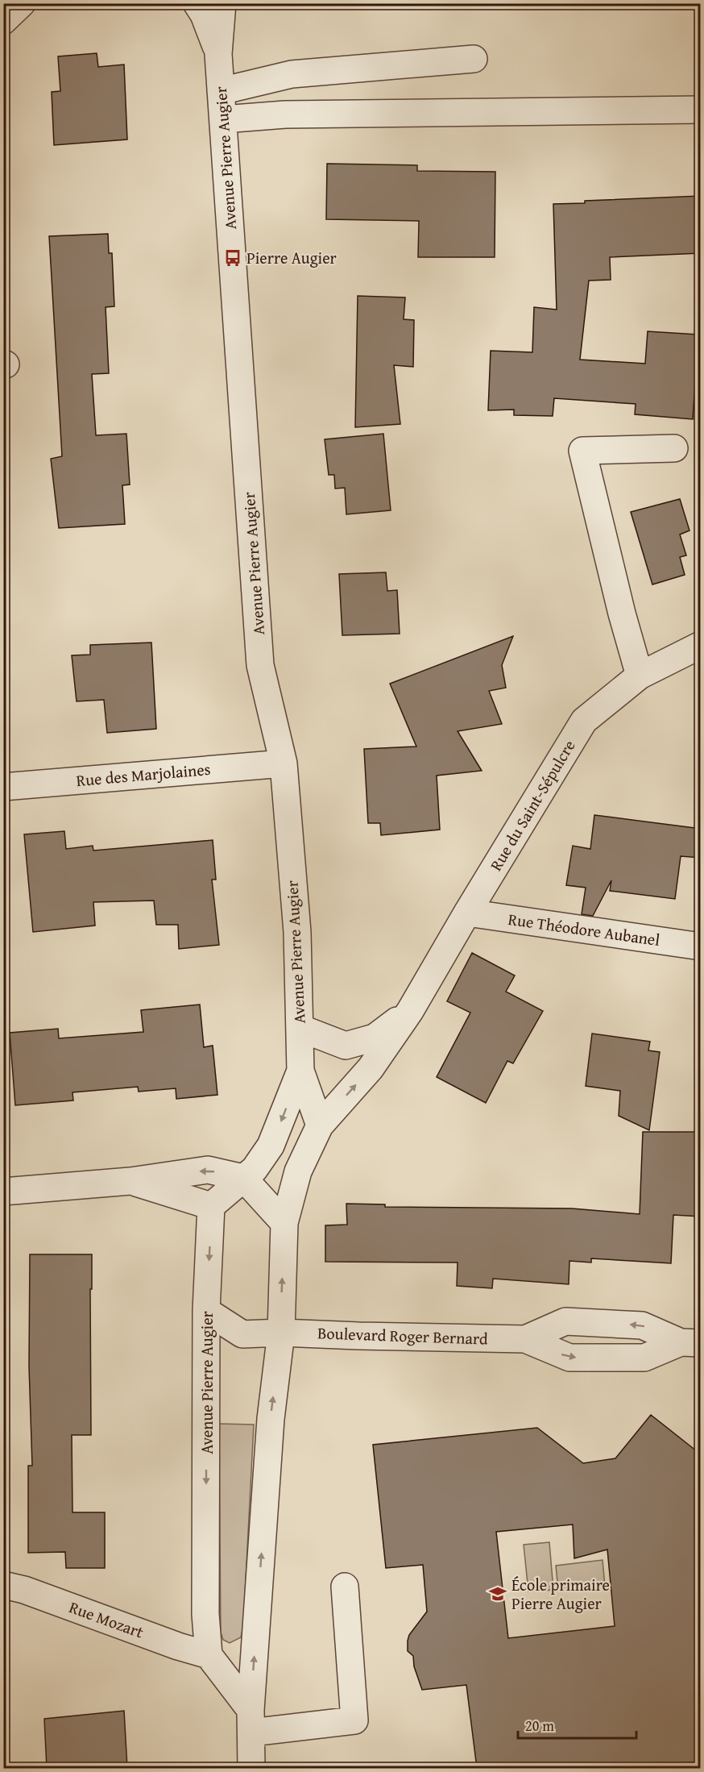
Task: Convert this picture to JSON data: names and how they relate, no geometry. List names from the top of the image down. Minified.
{"streets":{"street":["Avenue Pierre Augier","Rue des Marjolaines","Rue du Saint-Sépulcre","Rue Théodore Aubanel","Boulevard Roger Bernard","Rue Mozart"]},"crossings":[["Avenue Pierre Augier","Rue des Marjolaines"],["Avenue Pierre Augier","Rue du Saint-Sépulcre"],["Avenue Pierre Augier","Boulevard Roger Bernard"],["Avenue Pierre Augier","Rue Mozart"],["Rue du Saint-Sépulcre","Rue Théodore Aubanel"]],"places":{"bus stop":["Pierre Augier"],"school or university":["École primaire Pierre Augier"]},"scale_bar":"20 m"}
